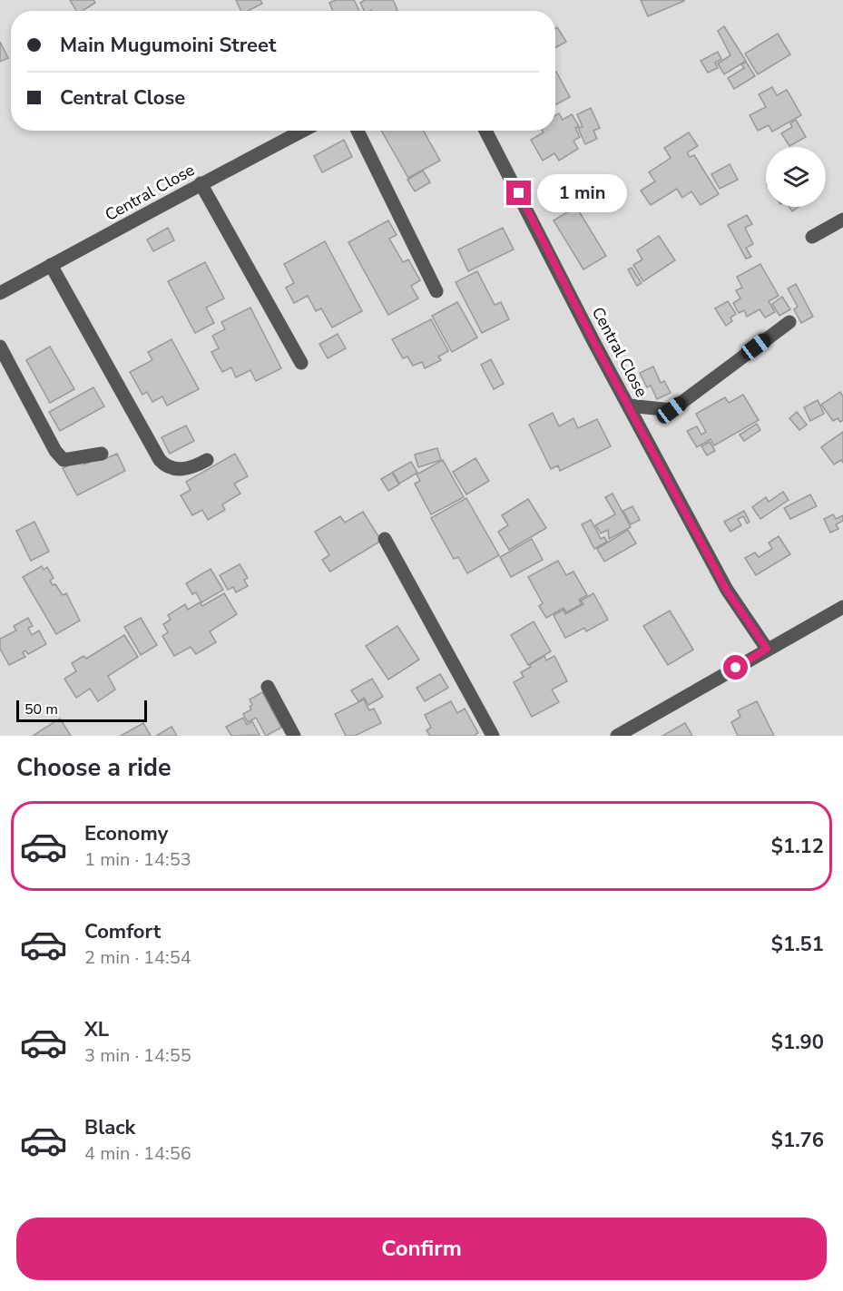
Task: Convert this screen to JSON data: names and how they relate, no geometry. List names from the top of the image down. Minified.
{"streets":{"street":["Central Close"]},"scale_bar":"50 m","page":{"banner":["Main Mugumoini Street","Central Close"],"bubble":"1 min","scale":"50 m","heading":"Choose a ride","list":[{"name":"Economy","note":"1 min · 14:53","value":"$1.12"},{"name":"Comfort","note":"2 min · 14:54","value":"$1.51"},{"name":"XL","note":"3 min · 14:55","value":"$1.90"},{"name":"Black","note":"4 min · 14:56","value":"$1.76"}],"buttons":"Confirm"}}
